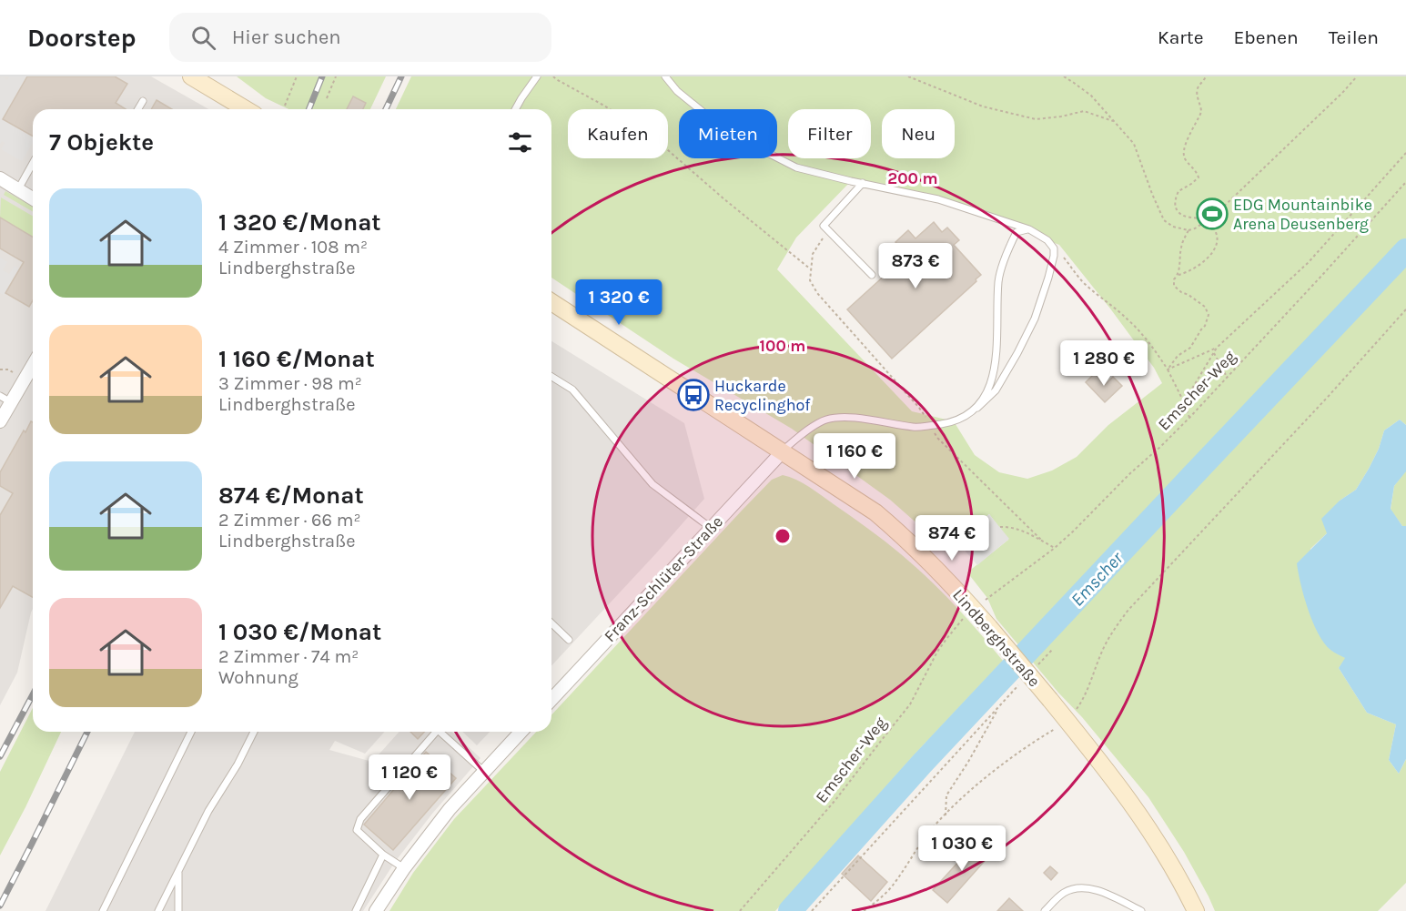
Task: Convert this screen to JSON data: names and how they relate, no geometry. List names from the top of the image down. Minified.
{"streets":{"main road":["Lindberghstraße"],"street":["Franz-Schlüter-Straße"],"path":["Emscher-Weg"]},"crossings":[["Franz-Schlüter-Straße","Lindberghstraße"]],"water":["Emscher"],"places":{"sports":["EDG Mountainbike Arena Deusenberg"],"bus stop":["Huckarde Recyclinghof"]},"page":{"header":"Doorstep","search":"Hier suchen","nav":["Karte","Ebenen","Teilen"],"chip":["Kaufen","Mieten","Filter","Neu"],"heading":"7 Objekte","list":[{"name":"1 320 €/Monat","note":"4 Zimmer · 108 m² · Lindberghstraße"},{"name":"1 160 €/Monat","note":"3 Zimmer · 98 m² · Lindberghstraße"},{"name":"874 €/Monat","note":"2 Zimmer · 66 m² · Lindberghstraße"},{"name":"1 030 €/Monat","note":"2 Zimmer · 74 m² · Wohnung"}],"price":["873 €","1 320 €","1 280 €","1 160 €","874 €","1 120 €","1 030 €"]},"rings":["200 m","100 m"]}
